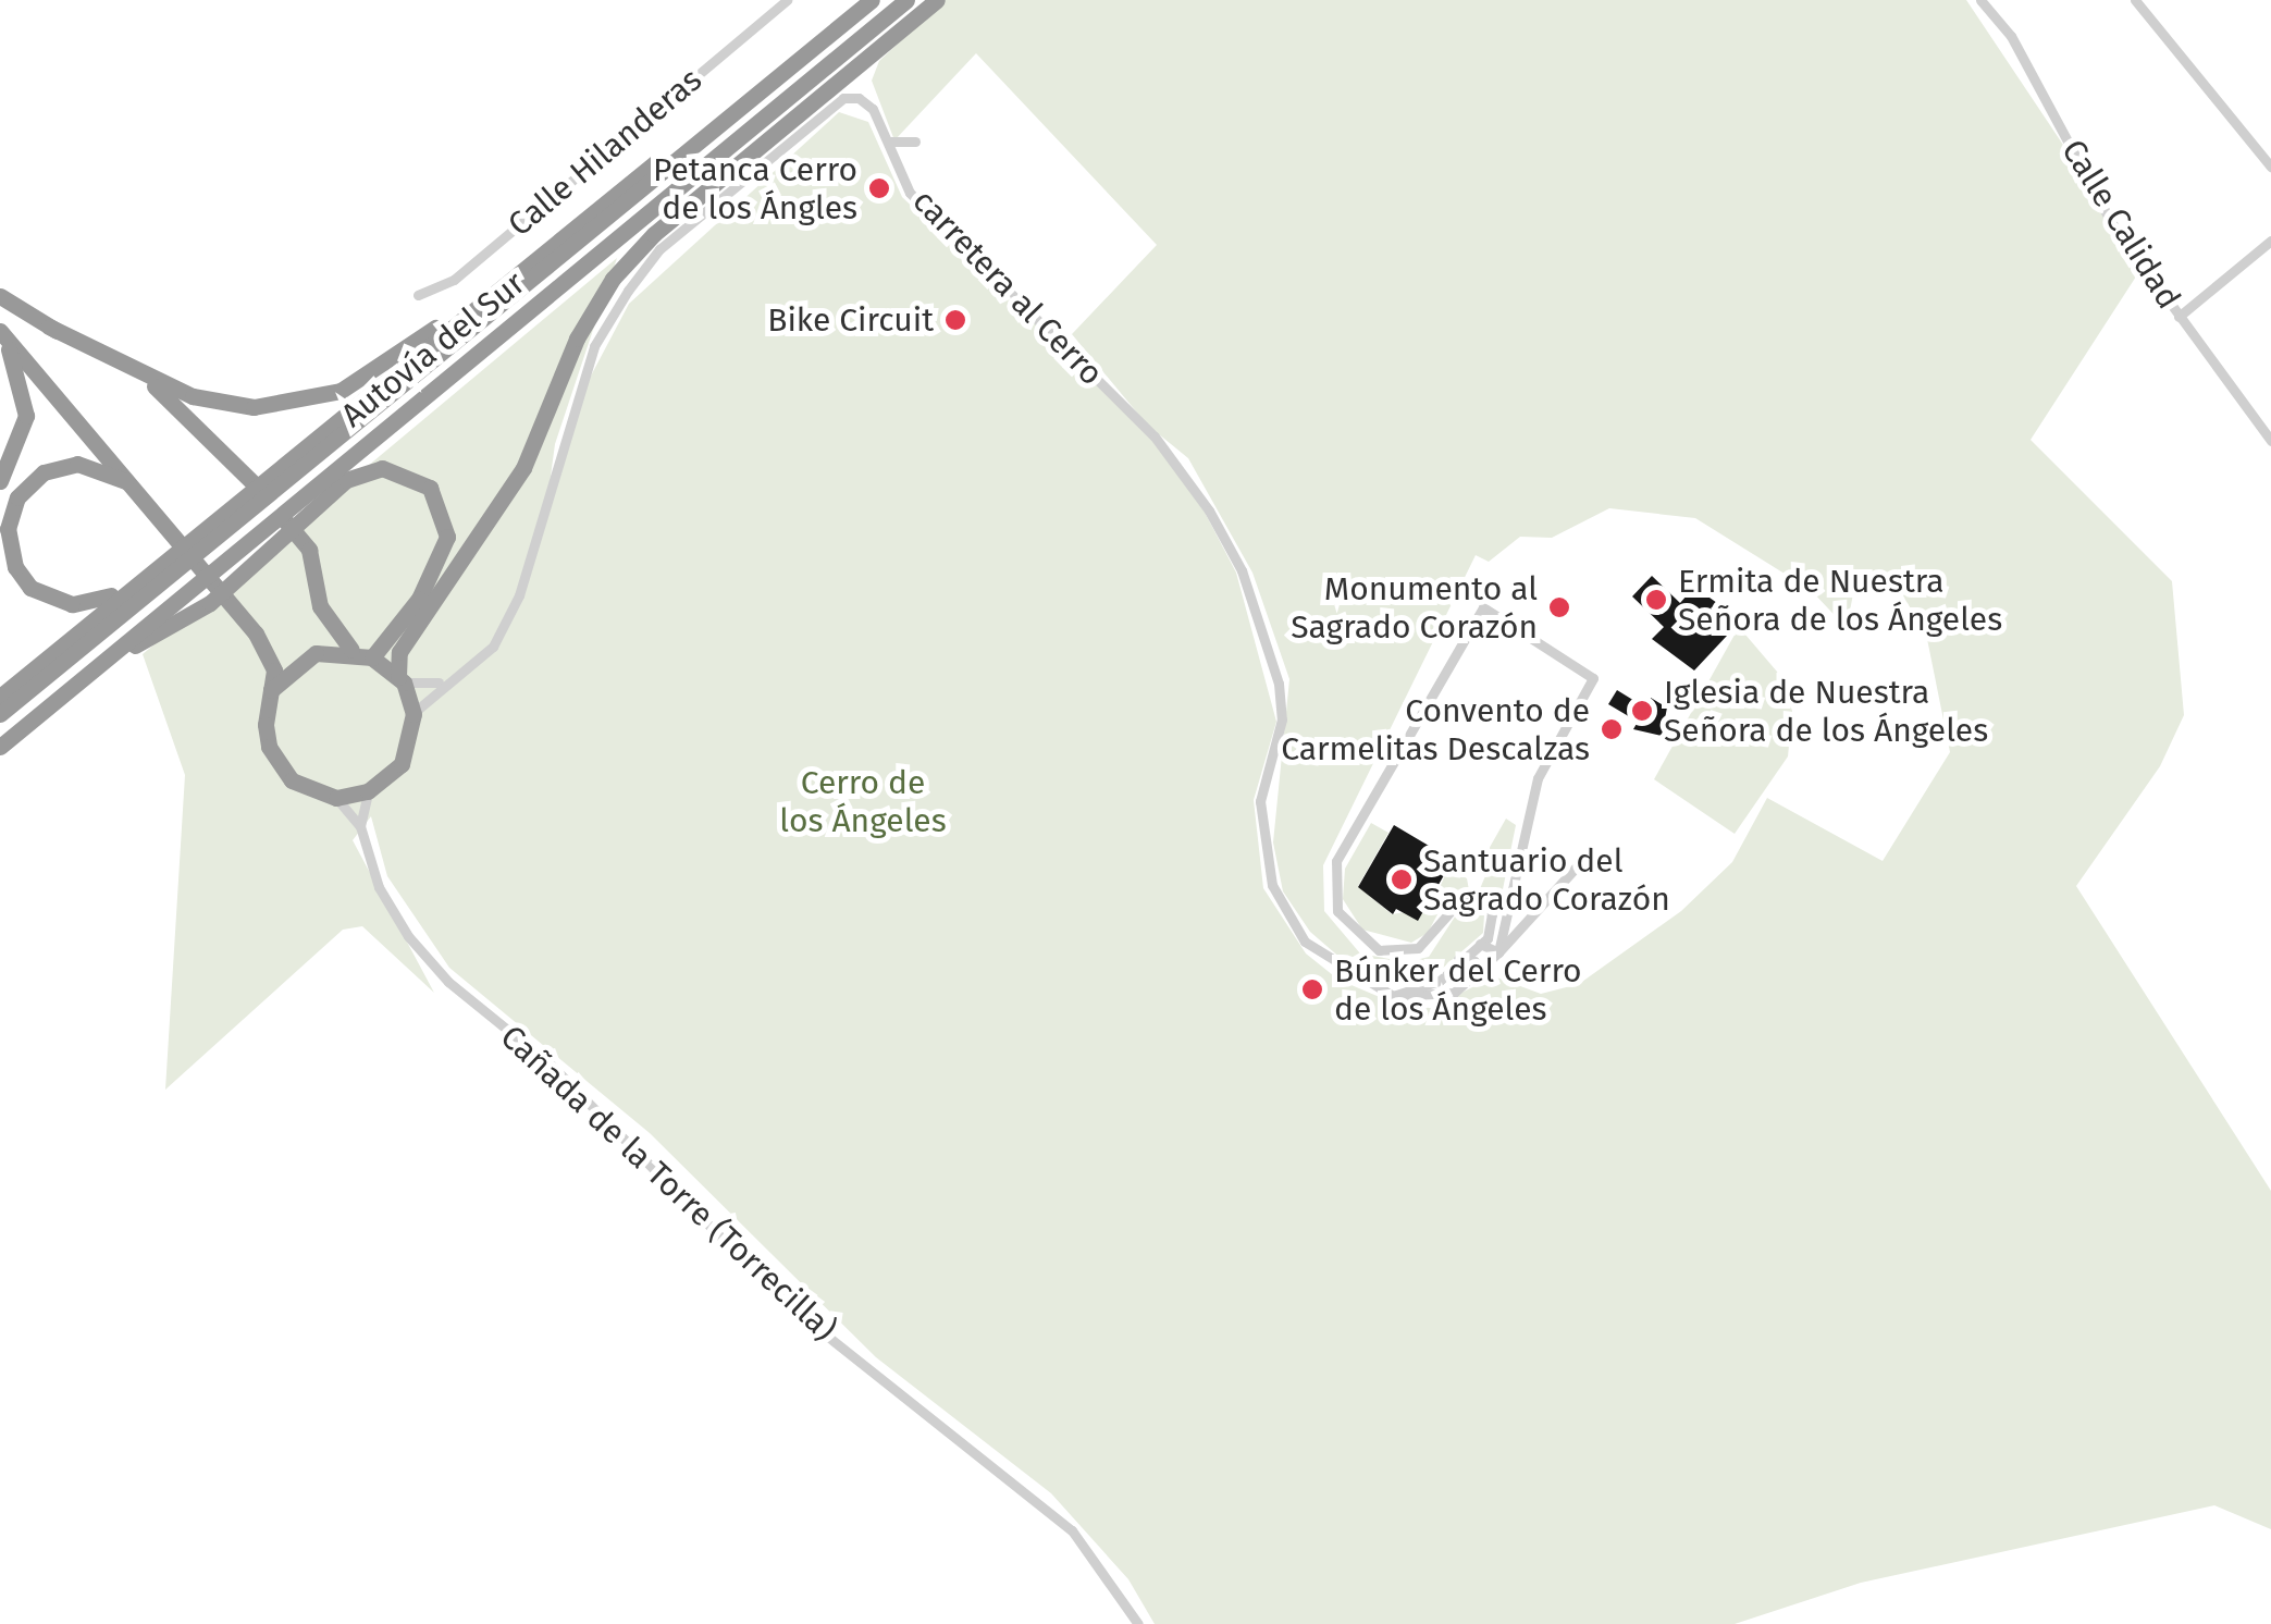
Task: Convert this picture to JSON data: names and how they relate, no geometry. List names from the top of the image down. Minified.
{"streets":{"highway":["Autovía del Sur"],"street":["Calle Hilanderas","Calle Calidad","carretera al Cerro","Cañada de la Torre (Torrecilla)"]},"parks":["Cerro de los Ángeles"],"places":["Petanca Cerro de los Ángles","Bike Circuit","Ermita de Nuestra Señora de los Ángeles","Monumento al Sagrado Corazón","Iglesia de Nuestra Señora de los Ángeles","Convento de Carmelitas Descalzas","Santuario del Sagrado Corazón","Búnker del Cerro de los Ángeles"]}
